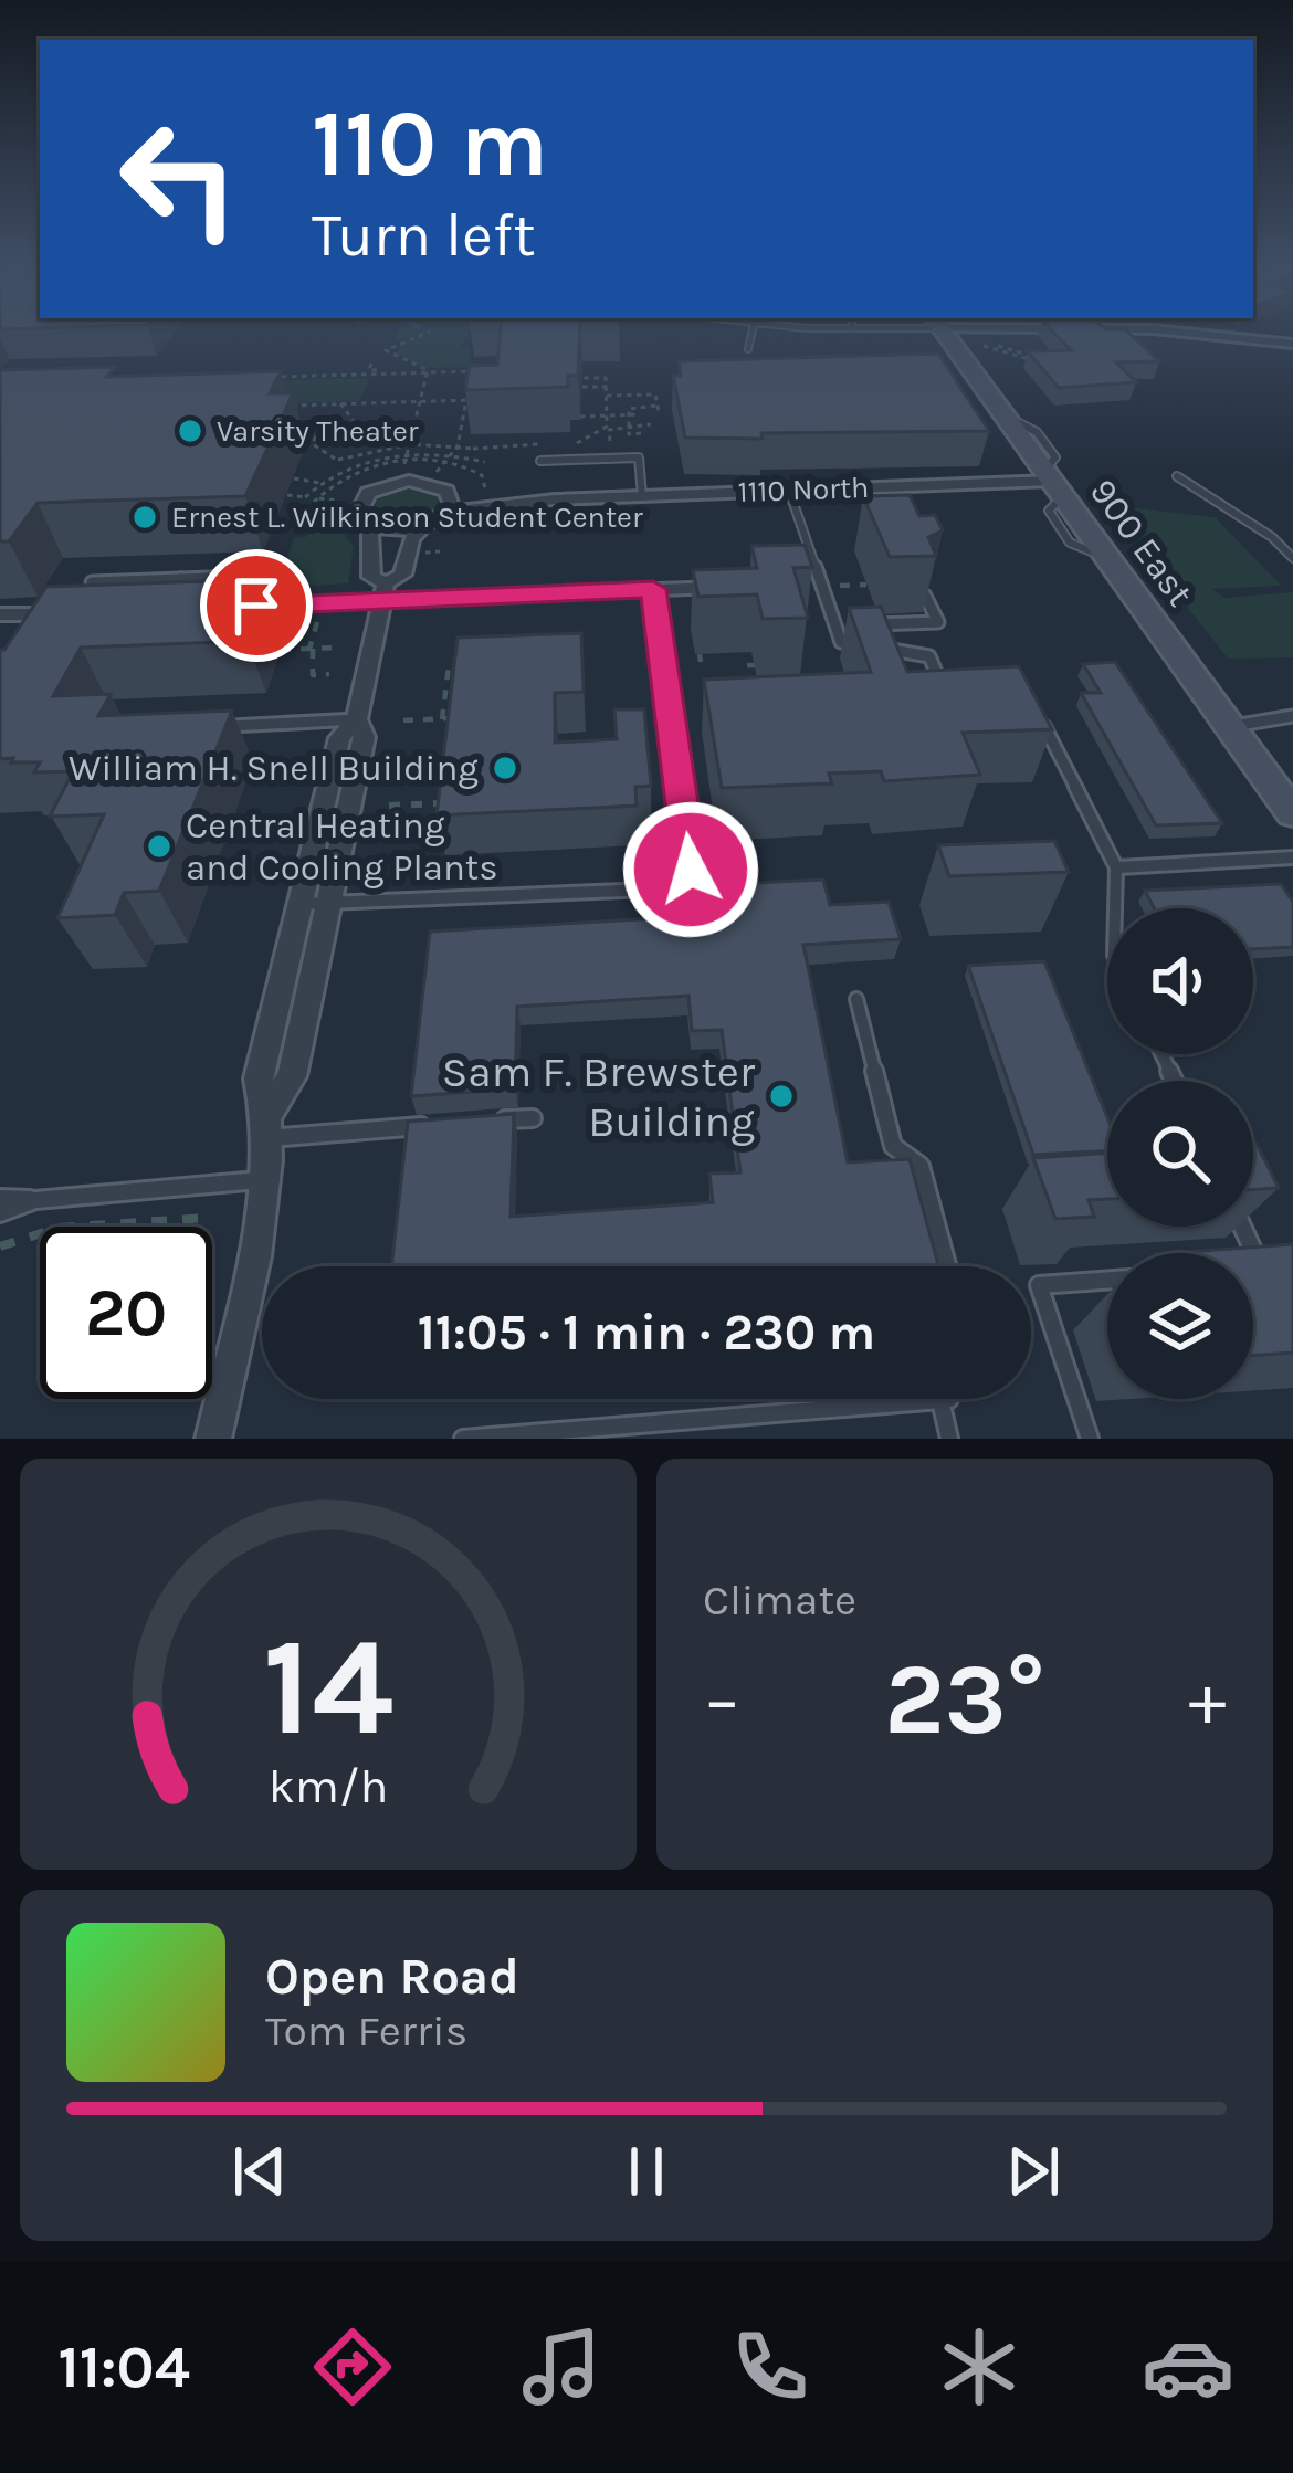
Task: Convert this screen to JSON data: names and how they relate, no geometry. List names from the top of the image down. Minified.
{"streets":{"main road":["900 East"],"street":["1110 North"]},"crossings":[["1110 North","900 East"]],"places":["Varsity Theater","Ernest L. Wilkinson Student Center","William H. Snell Building","Central Heating and Cooling Plants","Sam F. Brewster Building"],"page":{"turn":["110 m","Turn left"],"limit":"20","trip":"11:05 · 1 min · 230 m","tile":"Climate","heat":["−","23°","+"],"song":["Open Road","Tom Ferris"],"tabs":"11:04","gauge":["14","km/h"]}}
